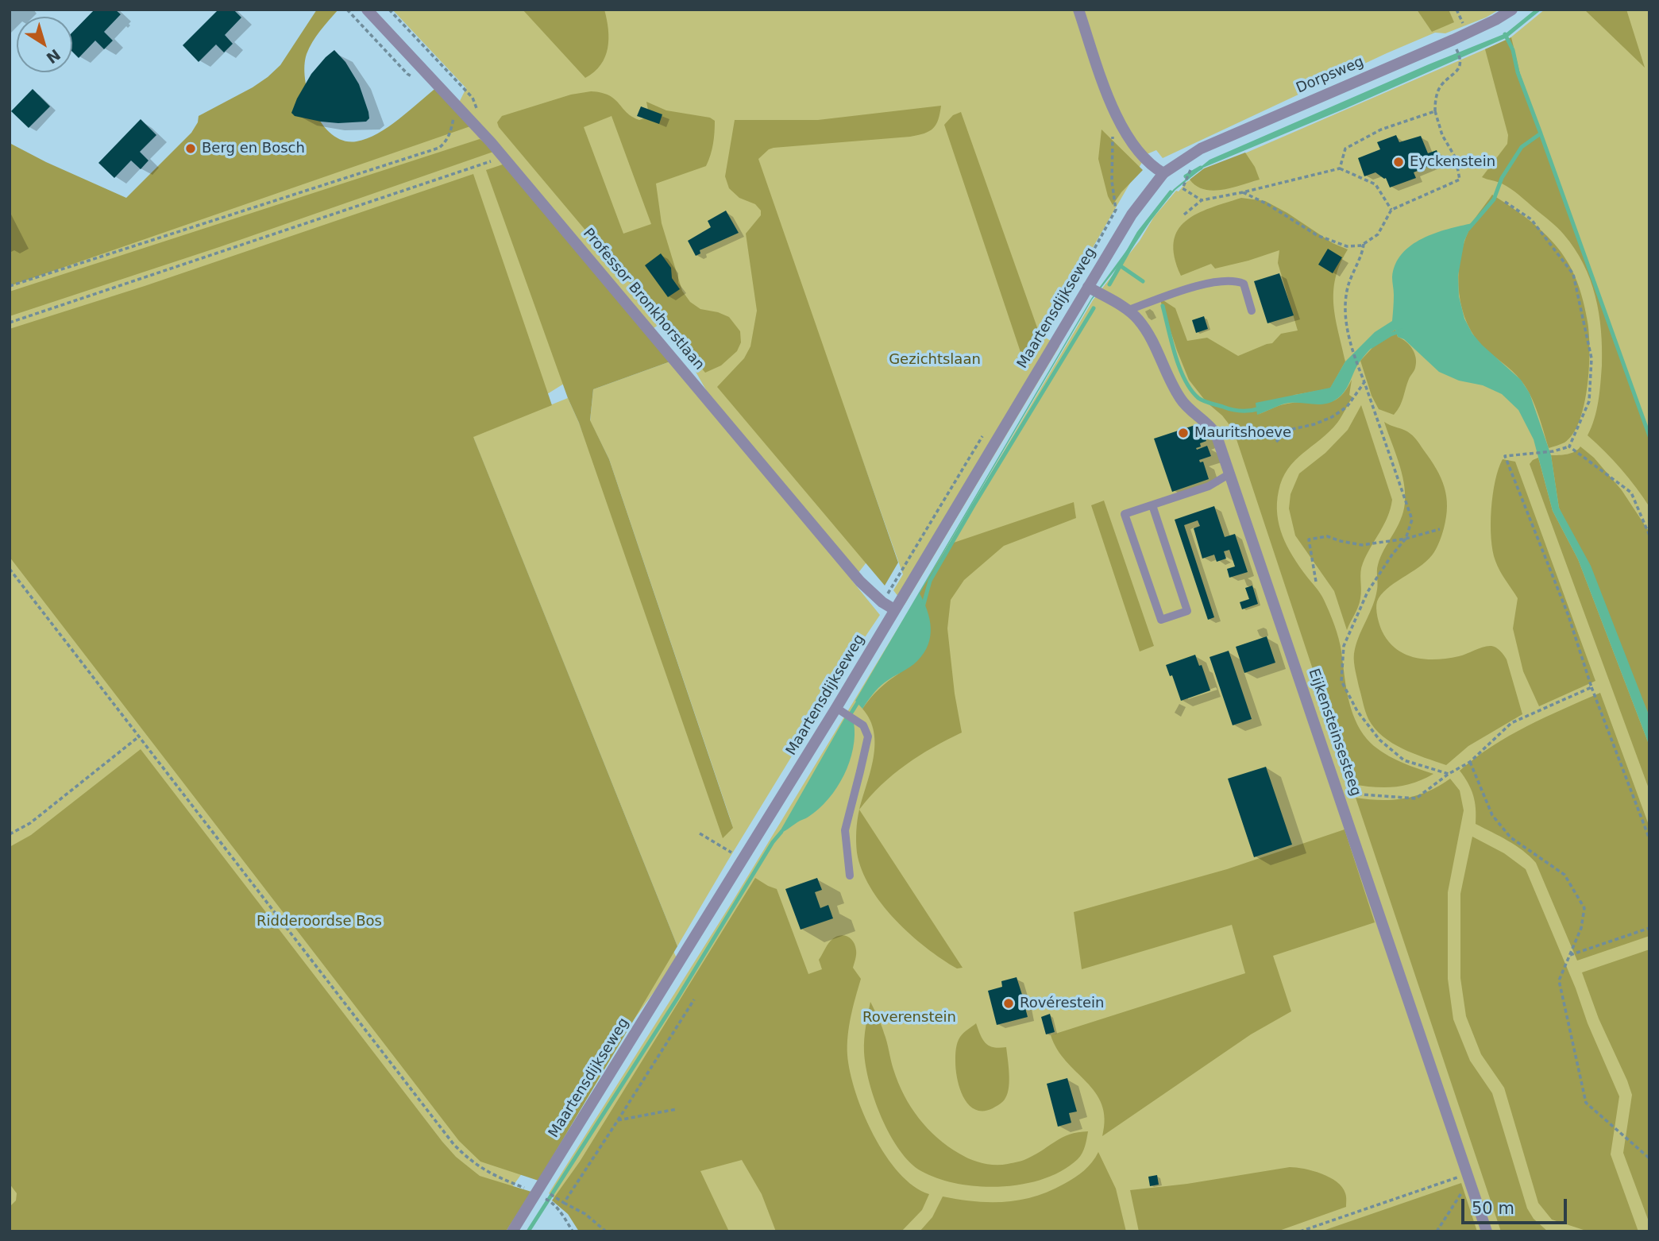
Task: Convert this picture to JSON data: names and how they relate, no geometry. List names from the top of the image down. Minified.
{"streets":{"street":["Dorpsweg","Professor Bronkhorstlaan","Maartensdijkseweg","Eijkensteinsesteeg"]},"crossings":[["Dorpsweg","Maartensdijkseweg"],["Professor Bronkhorstlaan","Maartensdijkseweg"],["Maartensdijkseweg","Eijkensteinsesteeg"]],"parks":["Gezichtslaan","Ridderoordse Bos","Roverenstein"],"places":["Berg en Bosch","Eyckenstein","Mauritshoeve","Rovérestein"],"scale_bar":"50 m","north":"bottom right"}
